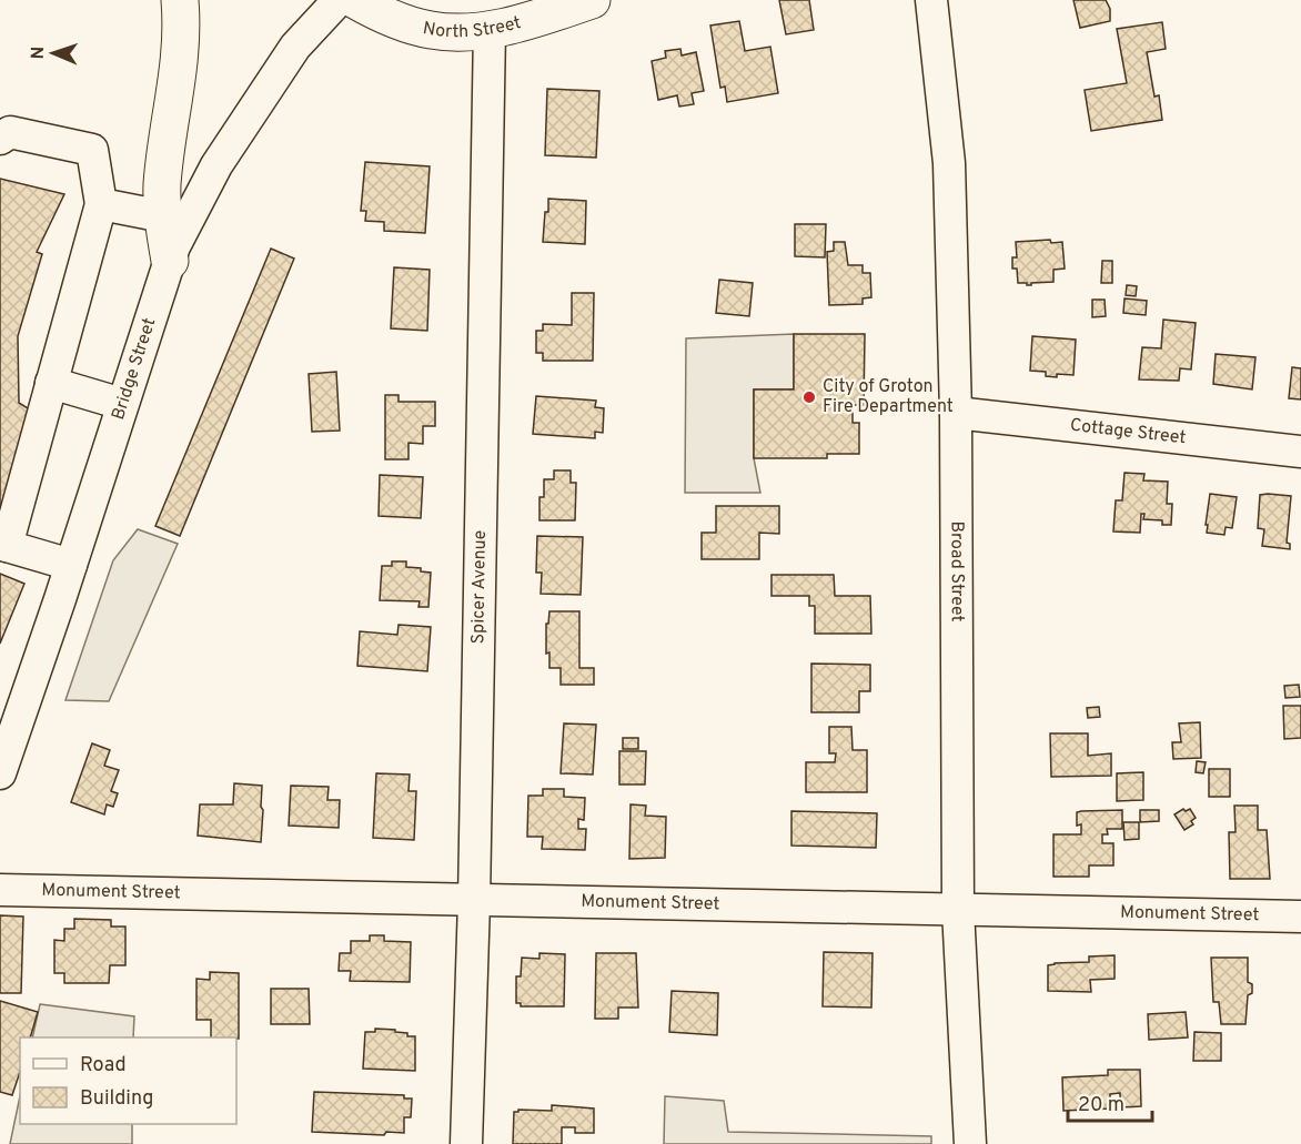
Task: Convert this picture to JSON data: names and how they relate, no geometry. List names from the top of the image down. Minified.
{"streets":{"main road":["North Street"],"street":["Bridge Street","Cottage Street","Broad Street","Spicer Avenue","Monument Street"]},"crossings":[["North Street","Spicer Avenue"],["Cottage Street","Broad Street"],["Broad Street","Monument Street"],["Spicer Avenue","Monument Street"]],"places":["City of Groton Fire Department"],"legend":["Road","Building"],"scale_bar":"20 m","north":"left"}
